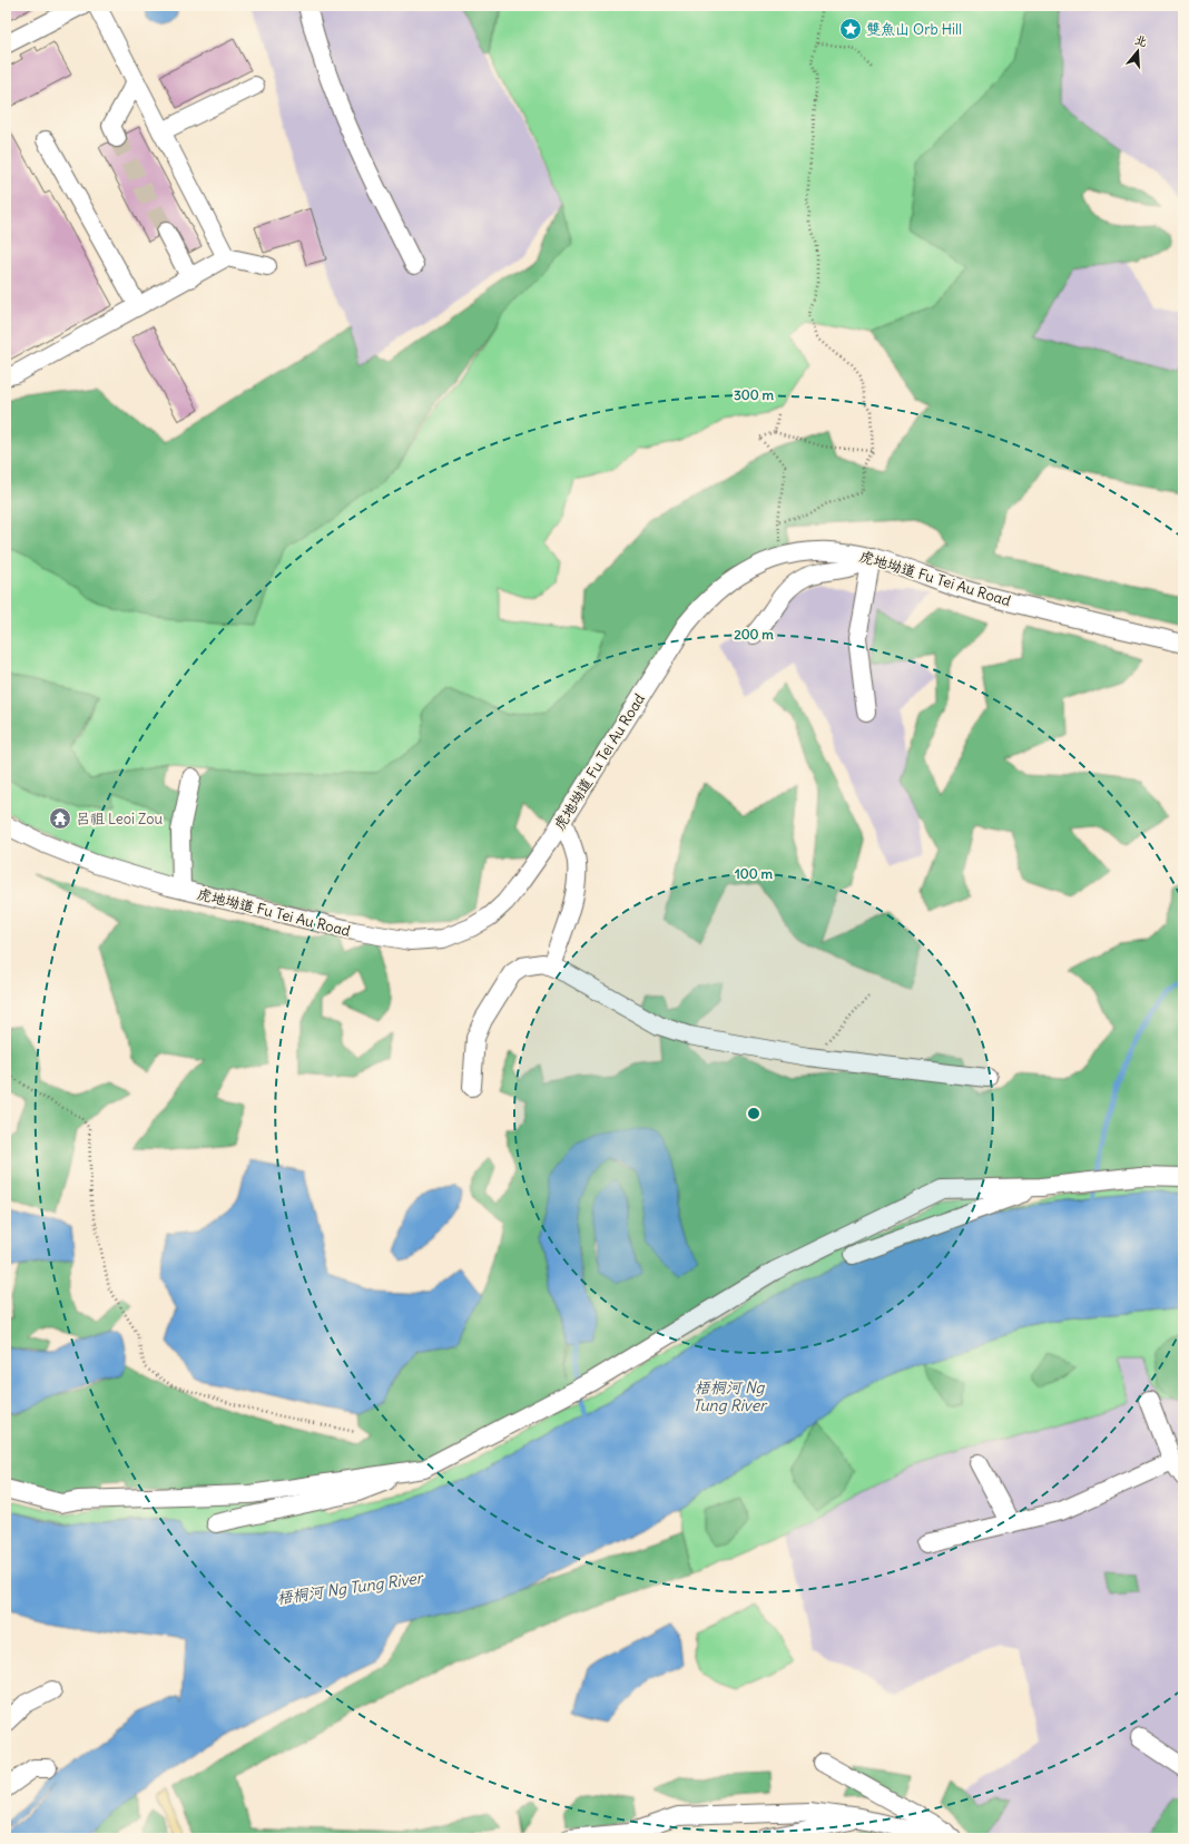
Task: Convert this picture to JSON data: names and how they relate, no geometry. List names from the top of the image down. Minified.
{"streets":{"street":["虎地坳道 Fu Tei Au Road"]},"water":["梧桐河 Ng Tung River"],"places":{"place":["雙魚山 Orb Hill"],"temple":["呂祖 Leoi Zou"]},"north":"top","rings":["300 m","200 m","100 m"]}
